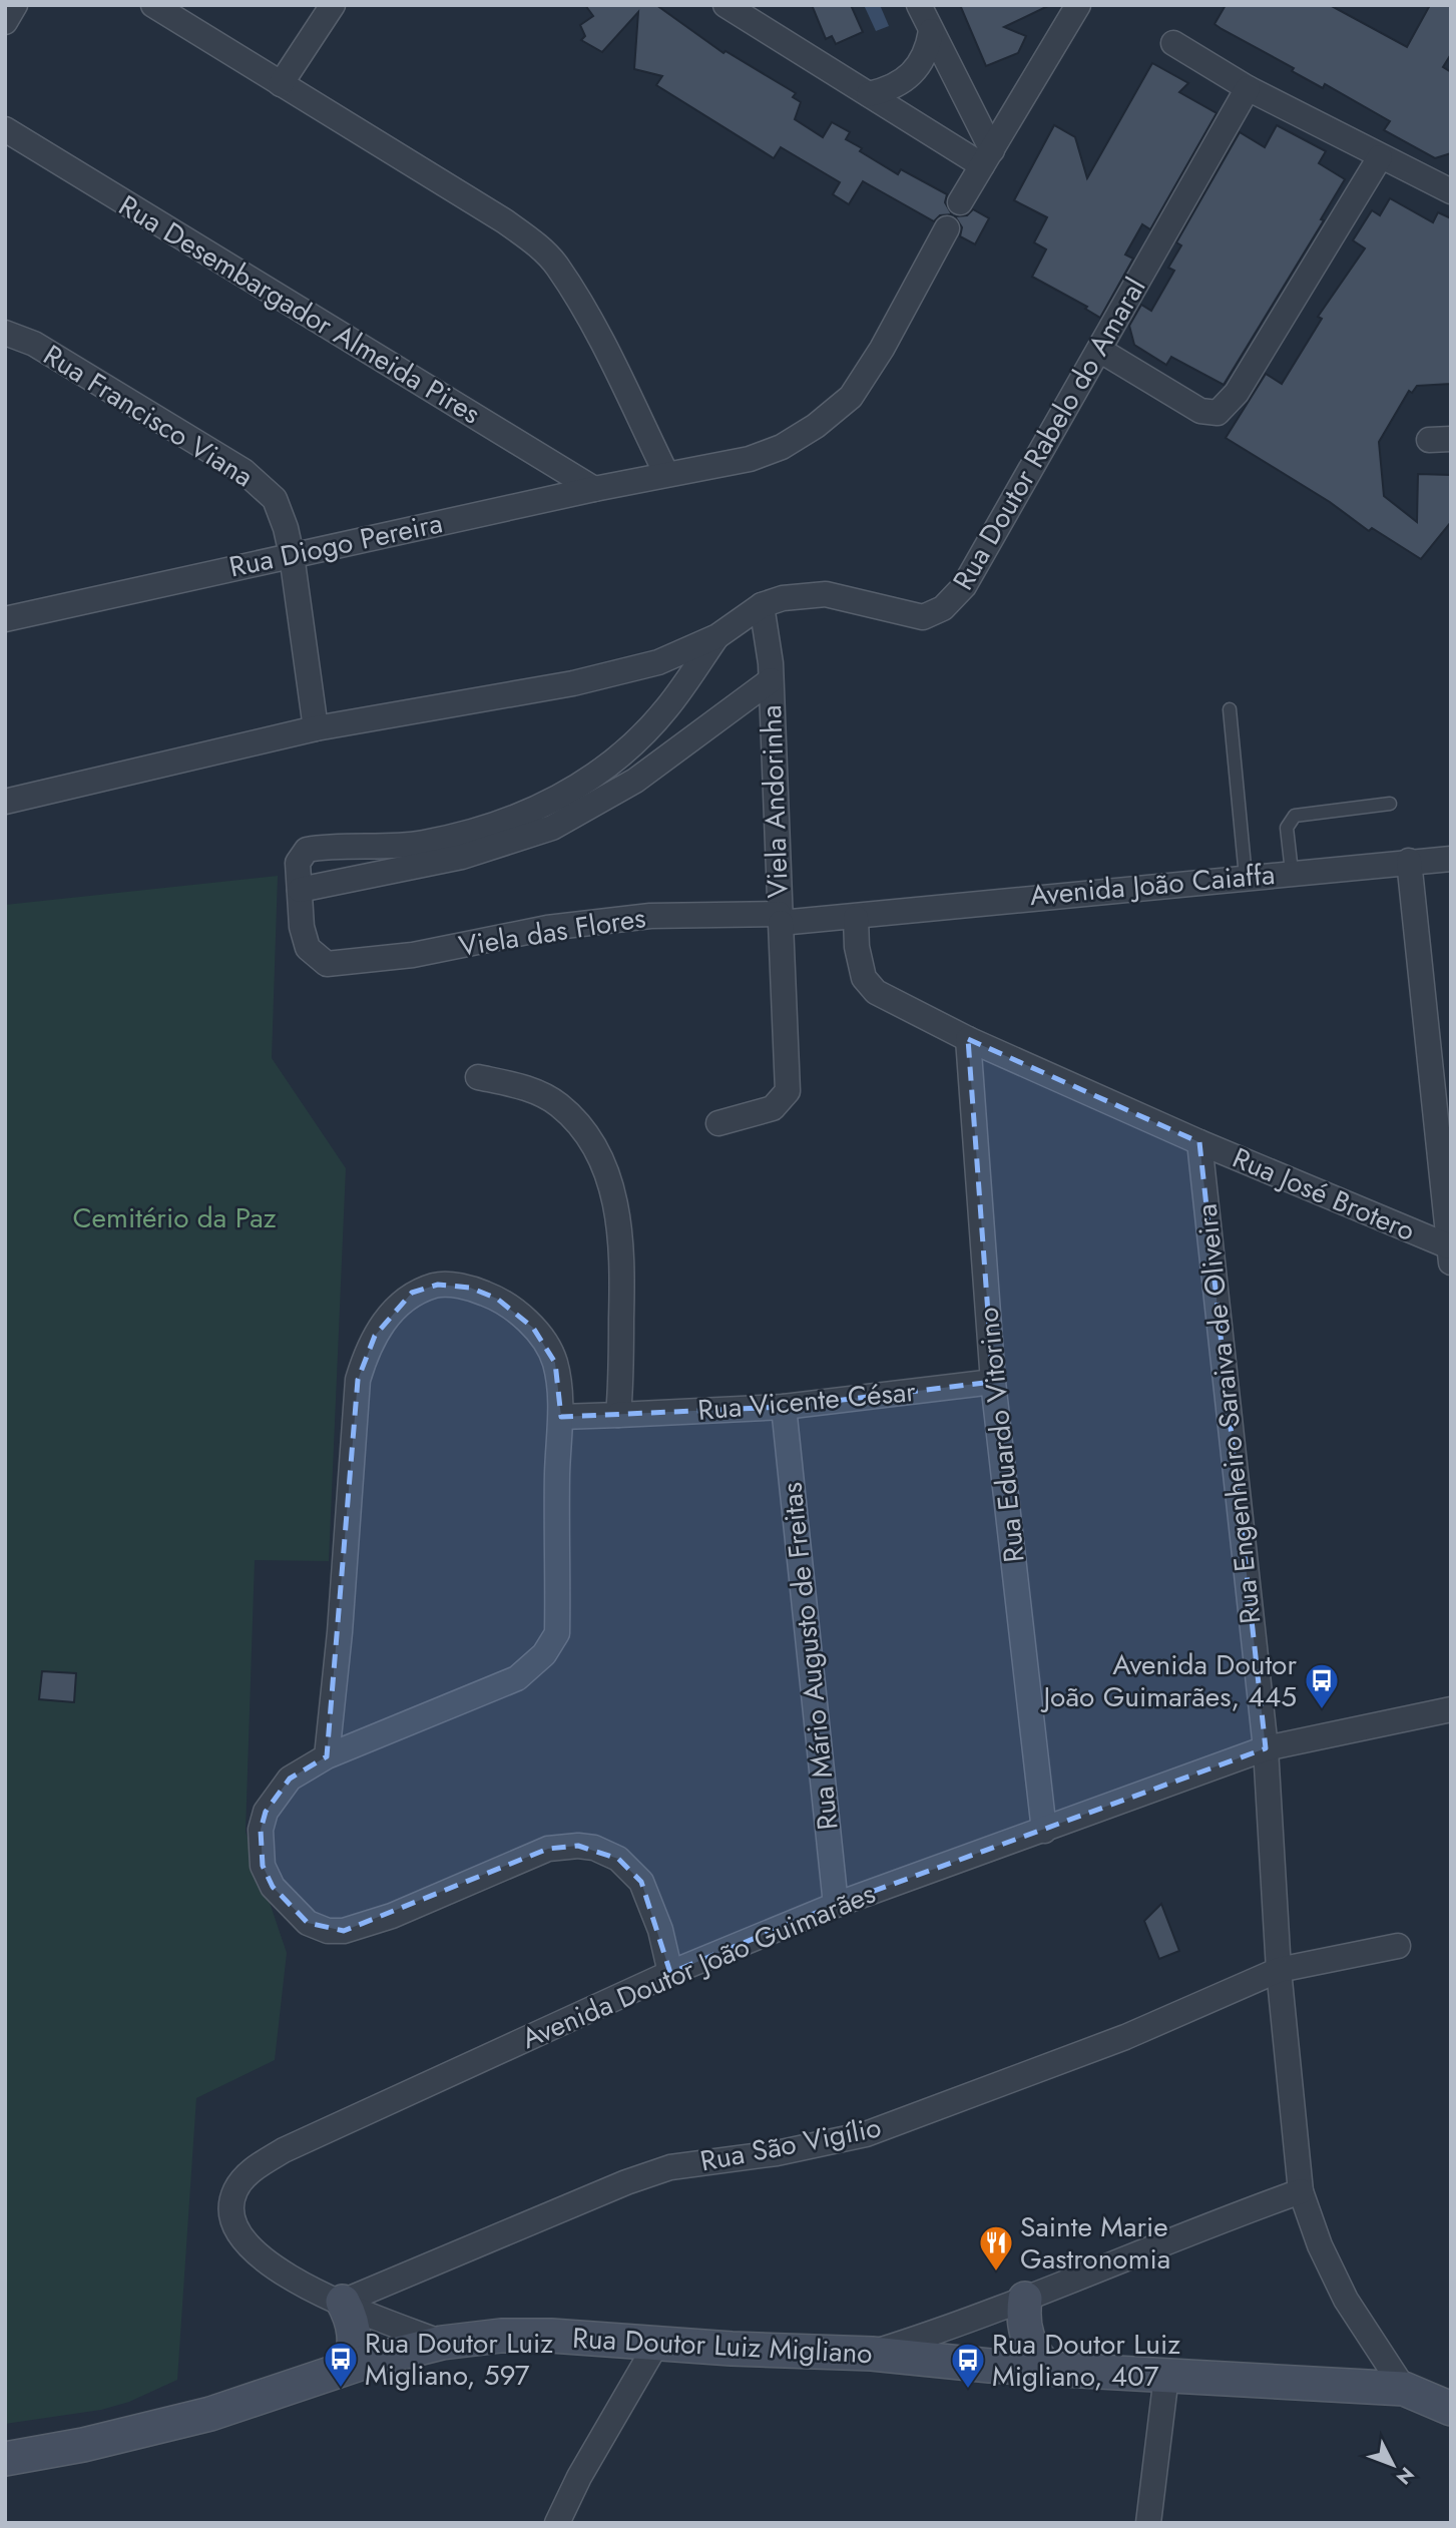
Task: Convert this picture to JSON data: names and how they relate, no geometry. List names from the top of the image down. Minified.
{"streets":{"main road":["Rua Doutor Luiz Migliano"],"street":["Rua Desembargador Almeida Pires","Rua Francisco Viana","Rua Doutor Rabelo do Amaral","Rua Diogo Pereira","Viela Andorinha","Avenida João Caiaffa","Viela das Flores","Rua José Brotero","Rua Vicente César","Rua Engenheiro Saraiva de Oliveira","Rua Eduardo Vitorino","Rua Mário Augusto de Freitas","Avenida Doutor João Guimarães","Rua São Vigílio"]},"crossings":[["Rua Desembargador Almeida Pires","Rua Diogo Pereira"],["Rua Francisco Viana","Rua Doutor Rabelo do Amaral"],["Rua Francisco Viana","Rua Diogo Pereira"],["Rua Doutor Rabelo do Amaral","Viela Andorinha"],["Viela Andorinha","Avenida João Caiaffa"],["Viela Andorinha","Viela das Flores"],["Rua José Brotero","Rua Engenheiro Saraiva de Oliveira"],["Rua Vicente César","Rua Eduardo Vitorino"],["Rua Vicente César","Rua Mário Augusto de Freitas"],["Rua Engenheiro Saraiva de Oliveira","Avenida Doutor João Guimarães"],["Rua Engenheiro Saraiva de Oliveira","Rua São Vigílio"],["Rua Engenheiro Saraiva de Oliveira","Rua Doutor Luiz Migliano"],["Rua Eduardo Vitorino","Avenida Doutor João Guimarães"],["Rua Mário Augusto de Freitas","Avenida Doutor João Guimarães"],["Avenida Doutor João Guimarães","Rua São Vigílio"],["Avenida Doutor João Guimarães","Rua Doutor Luiz Migliano"]],"parks":["Cemitério da Paz"],"places":{"bus stop":["Avenida Doutor João Guimarães, 445","Rua Doutor Luiz Migliano, 597","Rua Doutor Luiz Migliano, 407"],"restaurant":["Sainte Marie Gastronomia"]},"north":"bottom right"}
